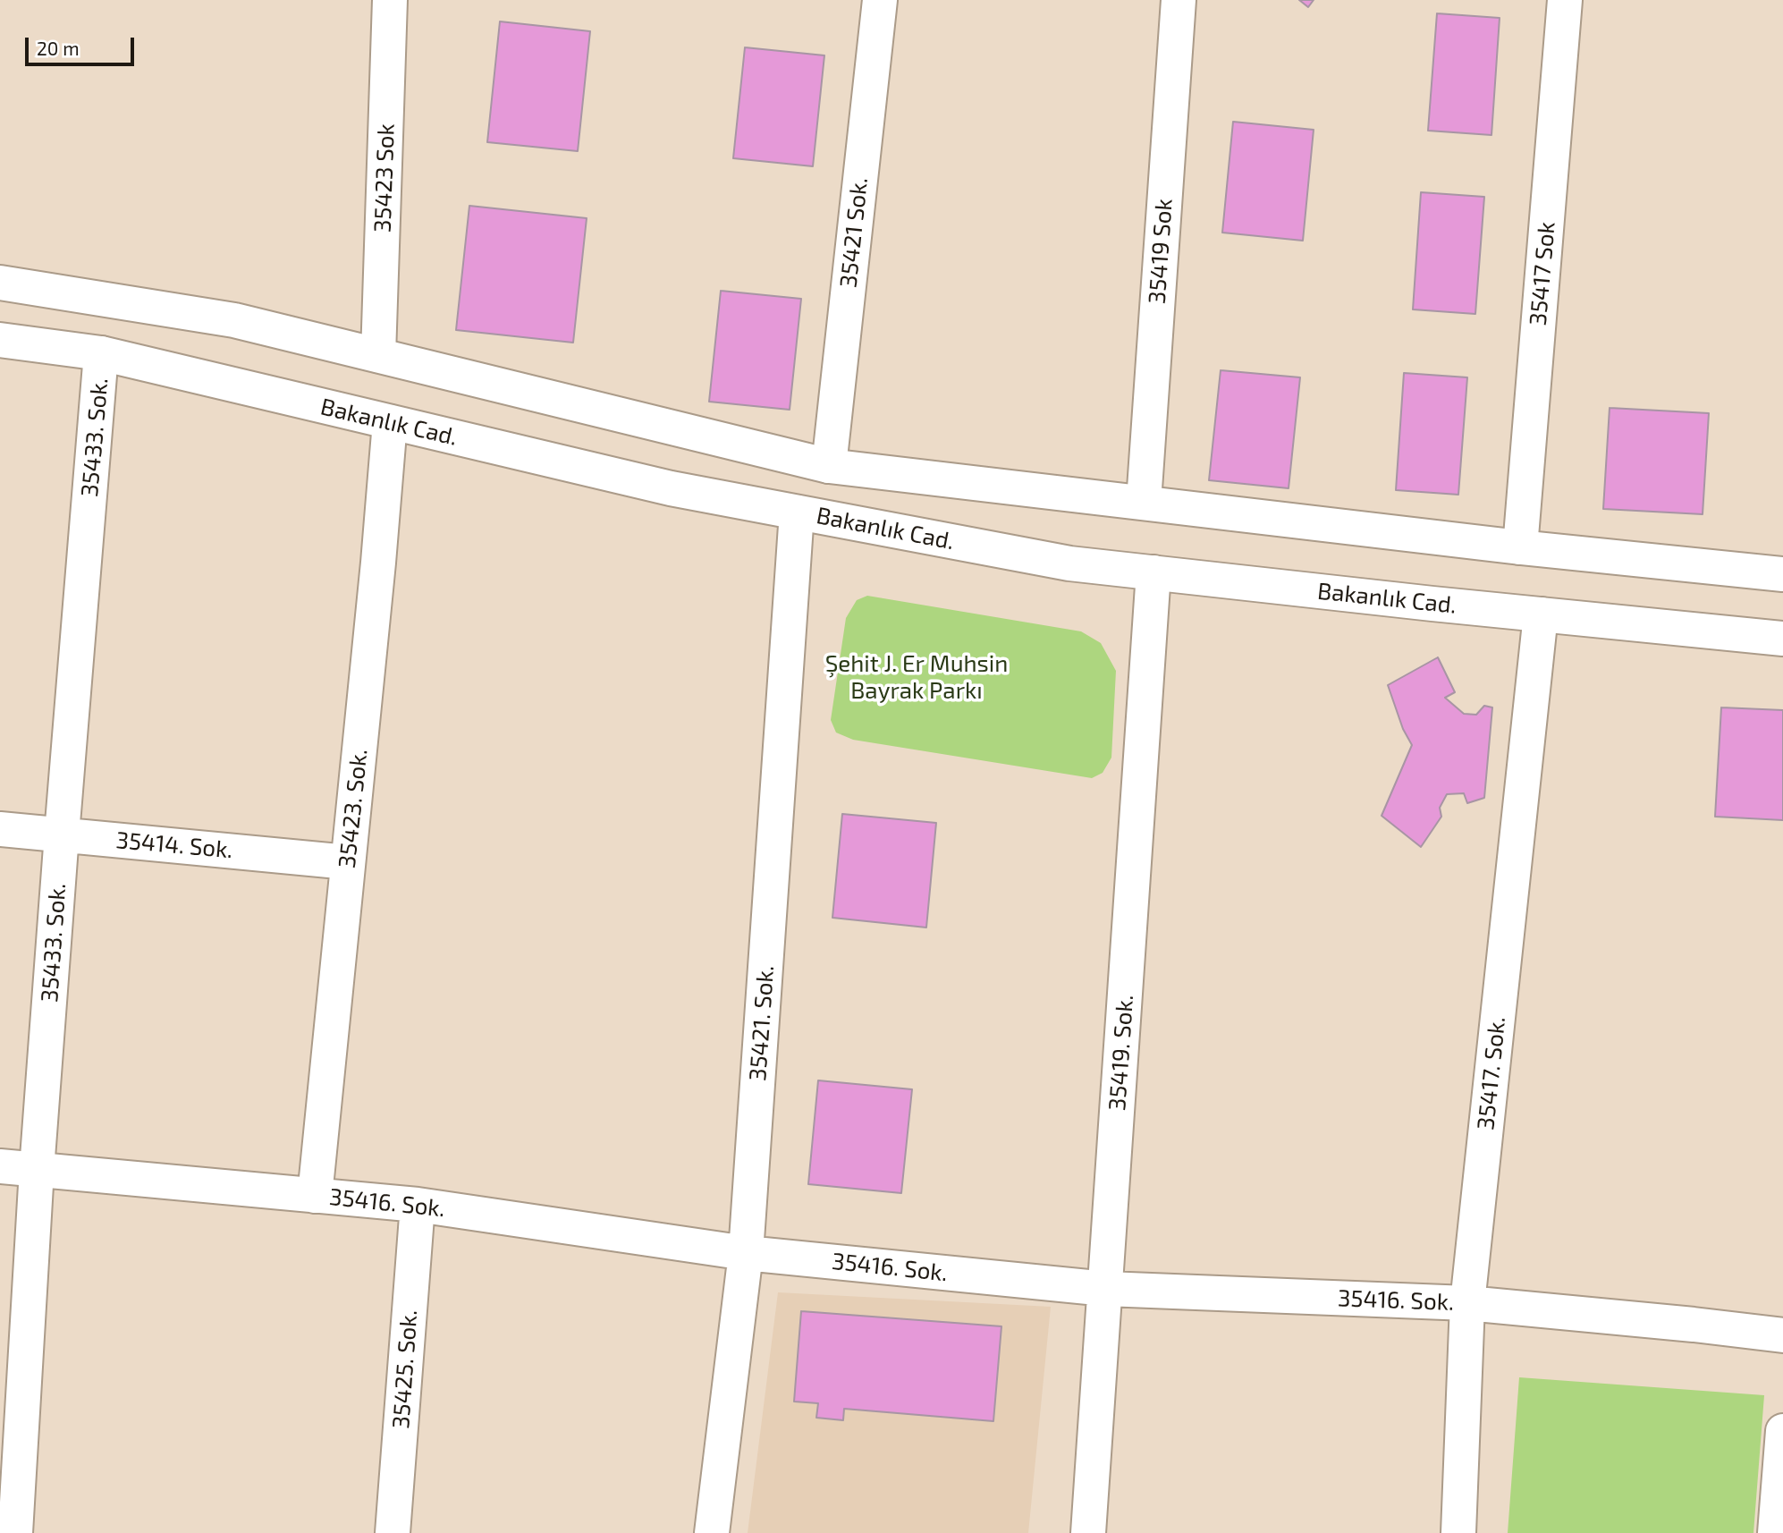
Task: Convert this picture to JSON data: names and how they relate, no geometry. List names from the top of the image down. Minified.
{"streets":{"street":["35423 Sok","35421 Sok.","35419 Sok","35417 Sok","Bakanlık Cad.","35433. Sok.","35423. Sok.","35414. Sok.","35421. Sok.","35419. Sok.","35417. Sok.","35416. Sok.","35425. Sok."]},"crossings":[["Bakanlık Cad.","35433. Sok."],["Bakanlık Cad.","35423. Sok."],["Bakanlık Cad.","35421. Sok."],["Bakanlık Cad.","35419. Sok."],["Bakanlık Cad.","35417. Sok."],["35433. Sok.","35414. Sok."],["35433. Sok.","35416. Sok."],["35423. Sok.","35414. Sok."],["35423. Sok.","35416. Sok."],["35421. Sok.","35416. Sok."],["35419. Sok.","35416. Sok."],["35417. Sok.","35416. Sok."],["35416. Sok.","35425. Sok."]],"parks":["Şehit J. Er Muhsin Bayrak Parkı"],"scale_bar":"20 m"}
